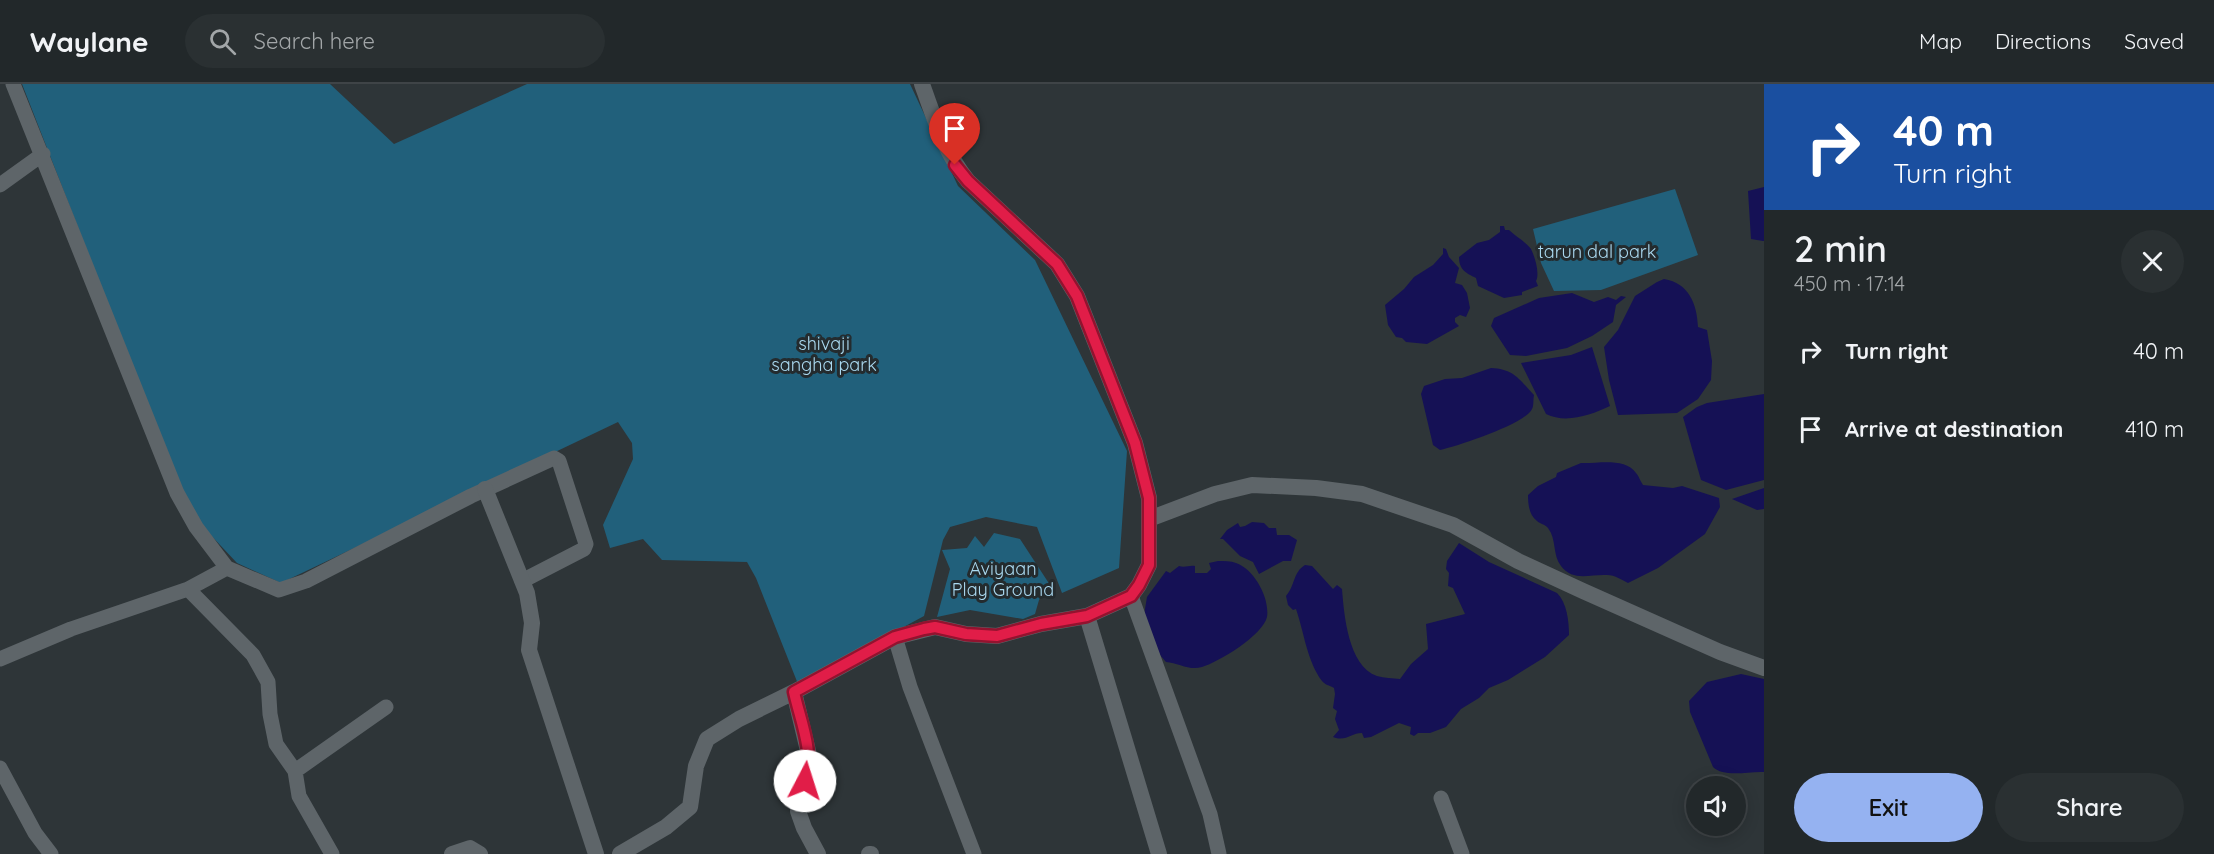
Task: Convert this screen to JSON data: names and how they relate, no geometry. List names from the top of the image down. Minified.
{"parks":["tarun dal park","shivaji sangha park","Aviyaan Play Ground"],"page":{"header":"Waylane","search":"Search here","nav":["Map","Directions","Saved"],"turn":["40 m","Turn right"],"heading":["2 min","450 m · 17:14"],"list":[{"name":"Turn right","value":"40 m"},{"name":"Arrive at destination","value":"410 m"}],"buttons":["Exit","Share"]}}
